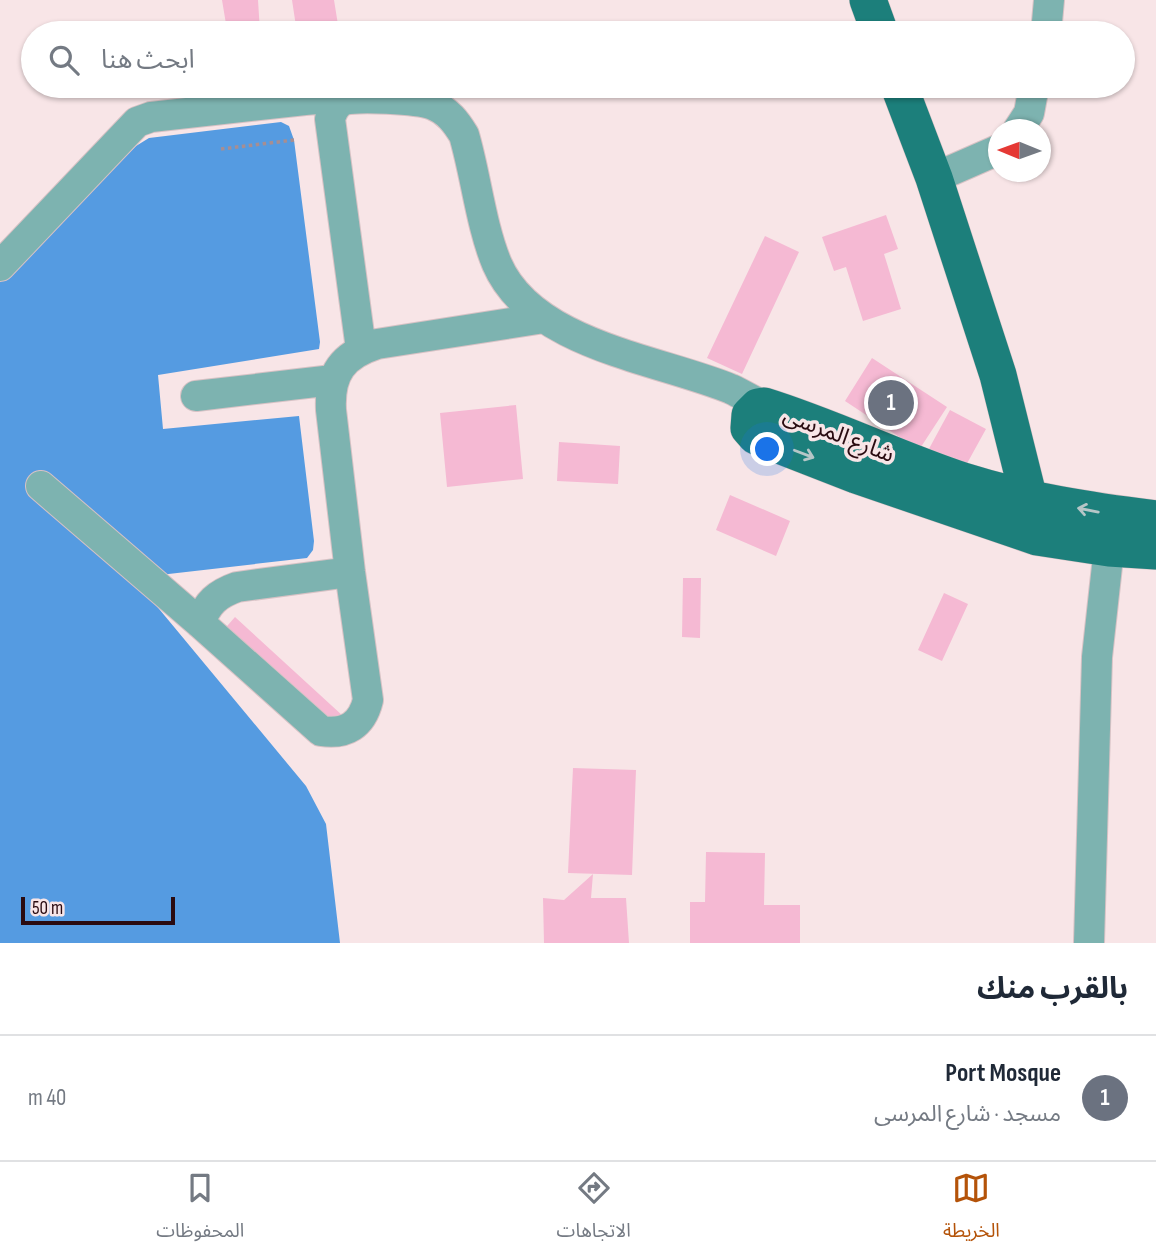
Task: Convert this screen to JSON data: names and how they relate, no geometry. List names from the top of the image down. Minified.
{"streets":{"main road":["شارع المرسى"]},"scale_bar":"50 m","north":"left","page":{"search":"ابحث هنا","pins":"1","scale":"50 m","heading":"بالقرب منك","list":[{"mark":"1","name":"Port Mosque","note":"مسجد · شارع المرسى","value":"40 m"}],"nav":["الخريطة","الاتجاهات","المحفوظات"]}}
